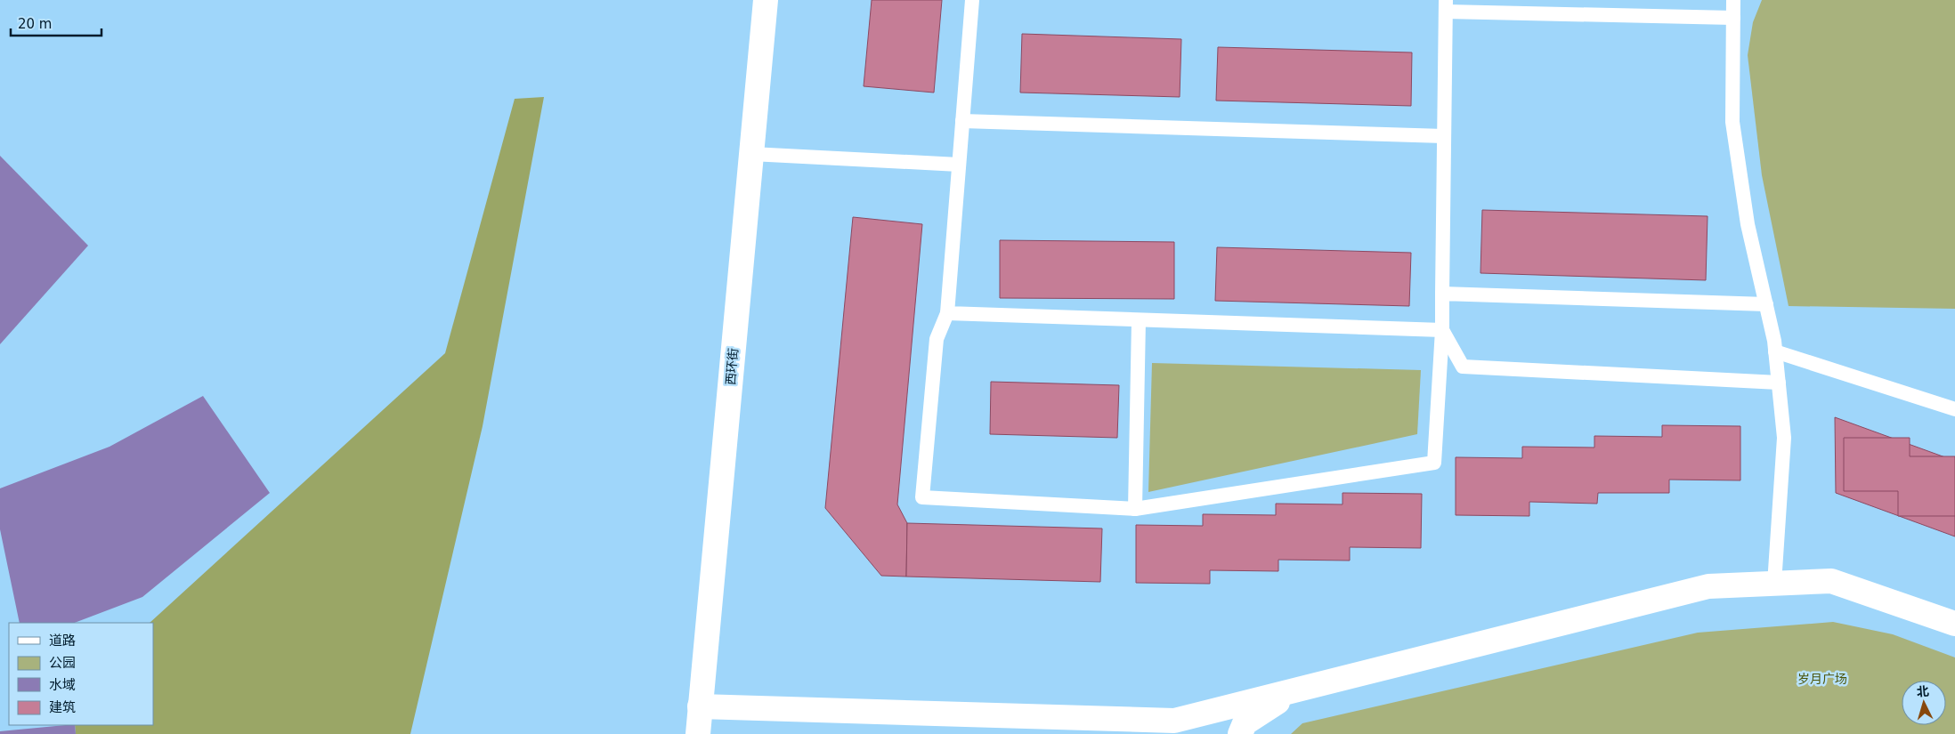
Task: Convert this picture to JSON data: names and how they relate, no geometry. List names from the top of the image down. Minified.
{"streets":{"street":["西环街"]},"parks":["岁月广场"],"legend":["道路","公园","水域","建筑"],"scale_bar":"20 m","north":"top"}
